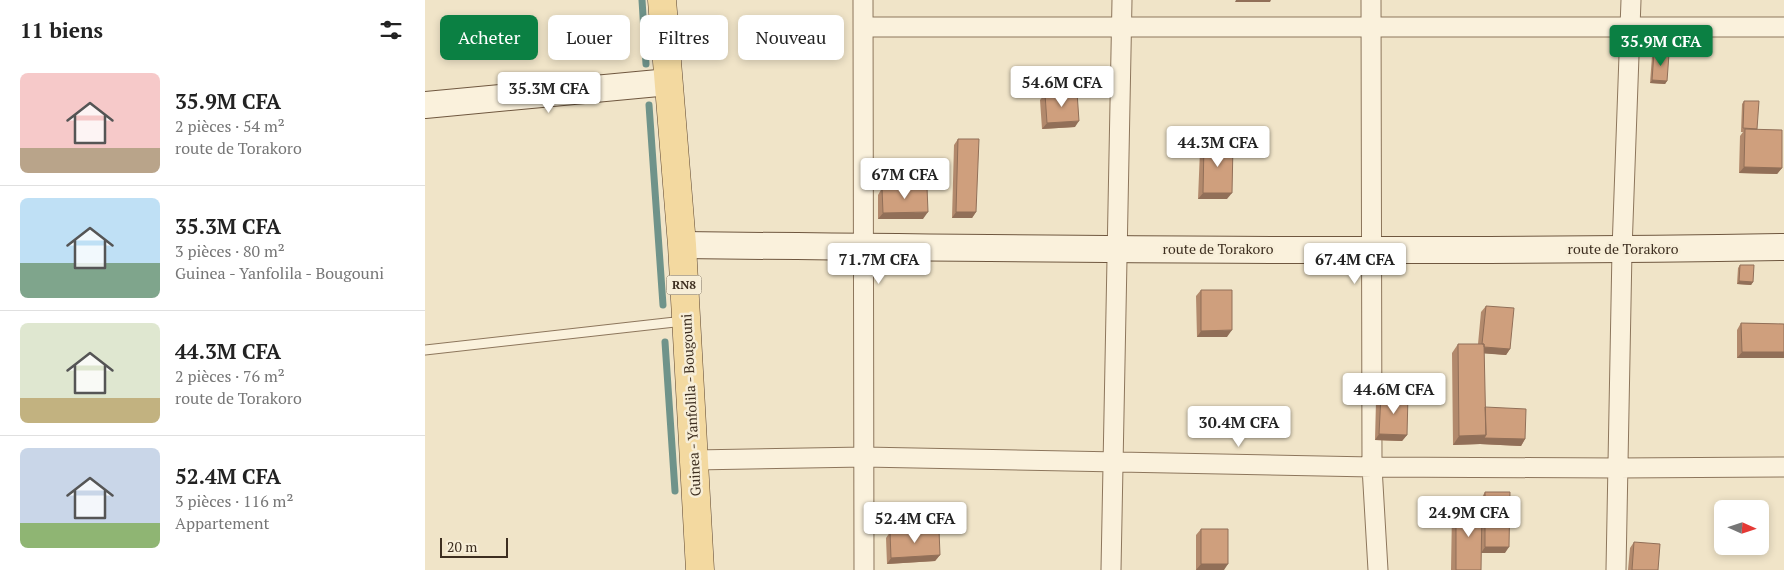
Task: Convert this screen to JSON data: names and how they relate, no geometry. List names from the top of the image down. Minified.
{"streets":{"main road":["RN8","Guinea - Yanfolila - Bougouni"],"street":["route de Torakoro"]},"crossings":[["route de Torakoro","Guinea - Yanfolila - Bougouni"]],"scale_bar":"20 m","north":"right","page":{"heading":"11 biens","chip":["Acheter","Louer","Filtres","Nouveau"],"price":["35.9M CFA","54.6M CFA","35.3M CFA","44.3M CFA","67M CFA","71.7M CFA","67.4M CFA","44.6M CFA","30.4M CFA","24.9M CFA","52.4M CFA"],"list":[{"name":"35.9M CFA","note":"2 pièces · 54 m² · route de Torakoro"},{"name":"35.3M CFA","note":"3 pièces · 80 m² · Guinea - Yanfolila - Bougouni"},{"name":"44.3M CFA","note":"2 pièces · 76 m² · route de Torakoro"},{"name":"52.4M CFA","note":"3 pièces · 116 m² · Appartement"}],"scale":"20 m"}}
